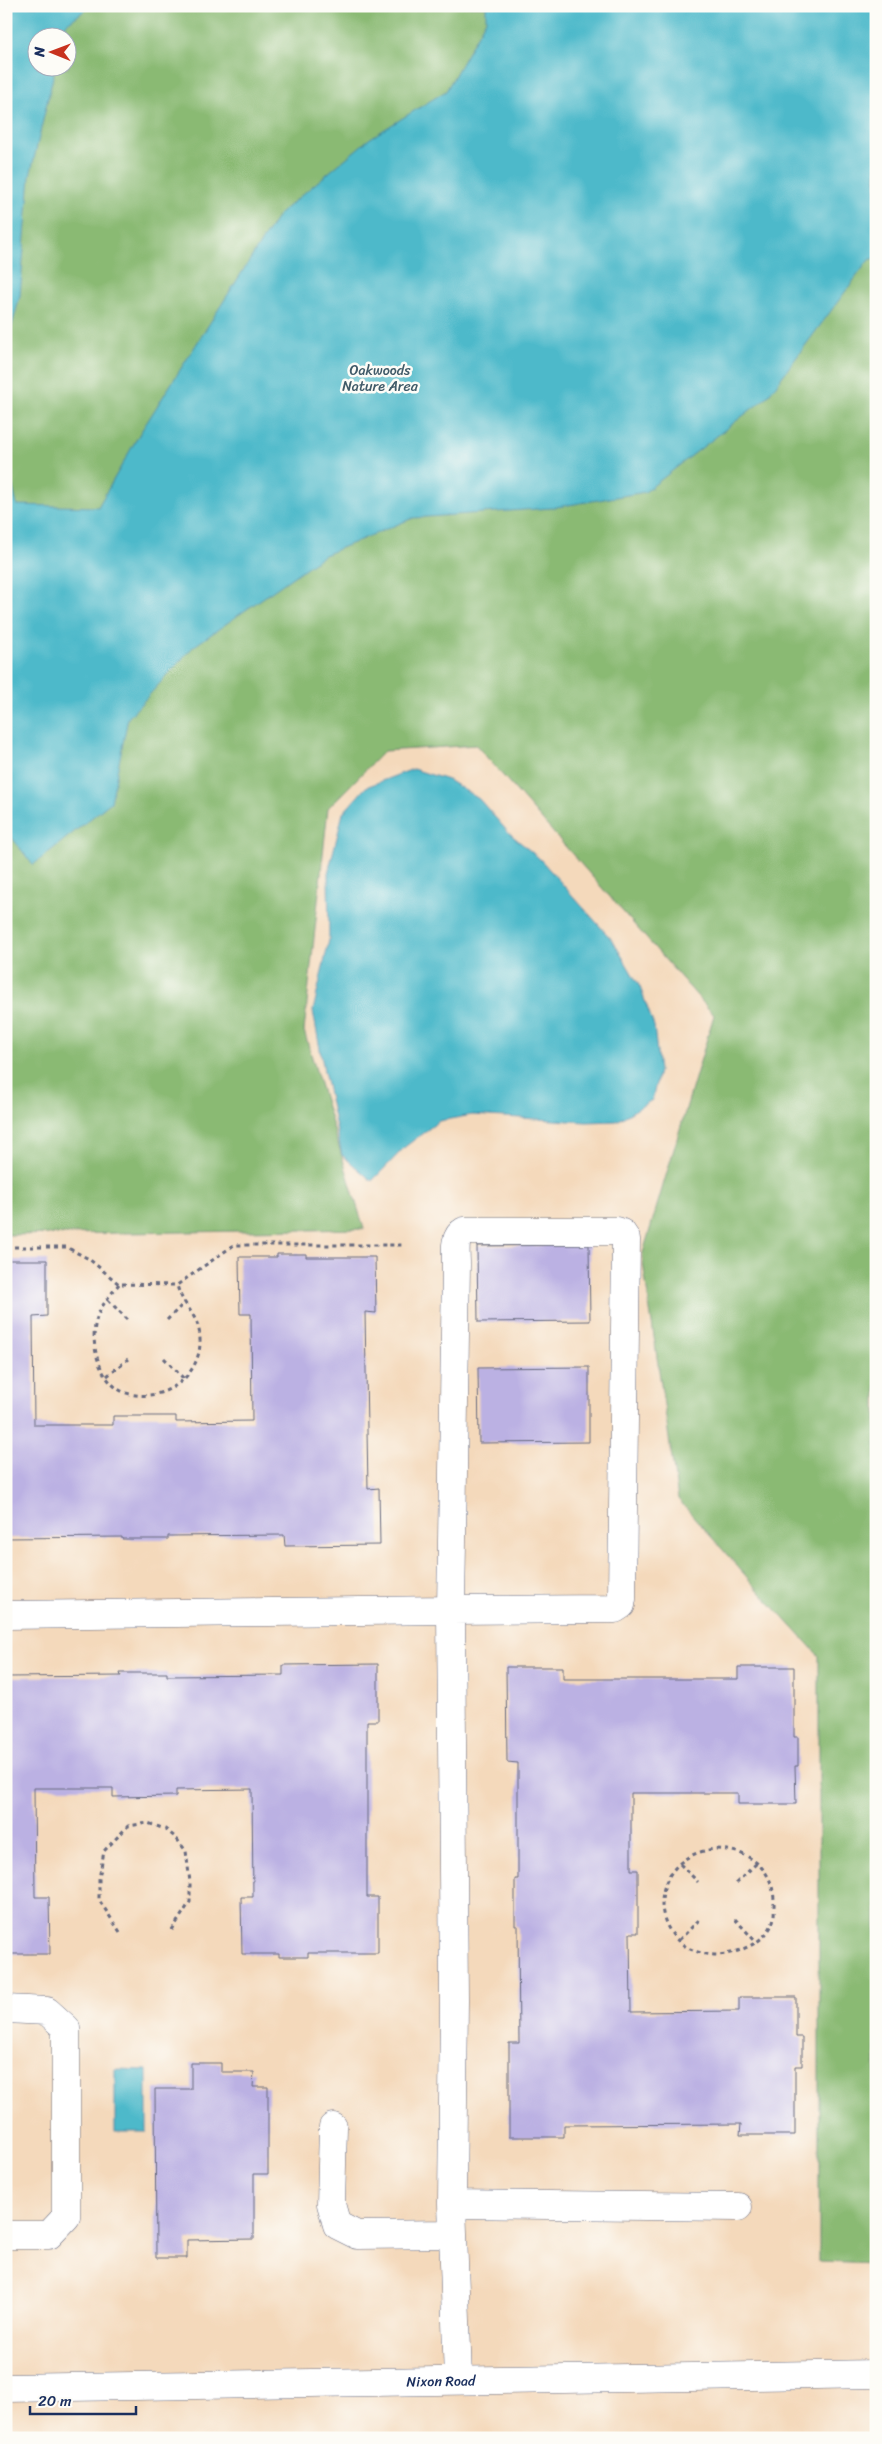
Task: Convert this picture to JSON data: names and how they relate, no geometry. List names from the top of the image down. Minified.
{"streets":{"main road":["Nixon Road"]},"parks":["Oakwoods Nature Area"],"scale_bar":"20 m","north":"left"}
